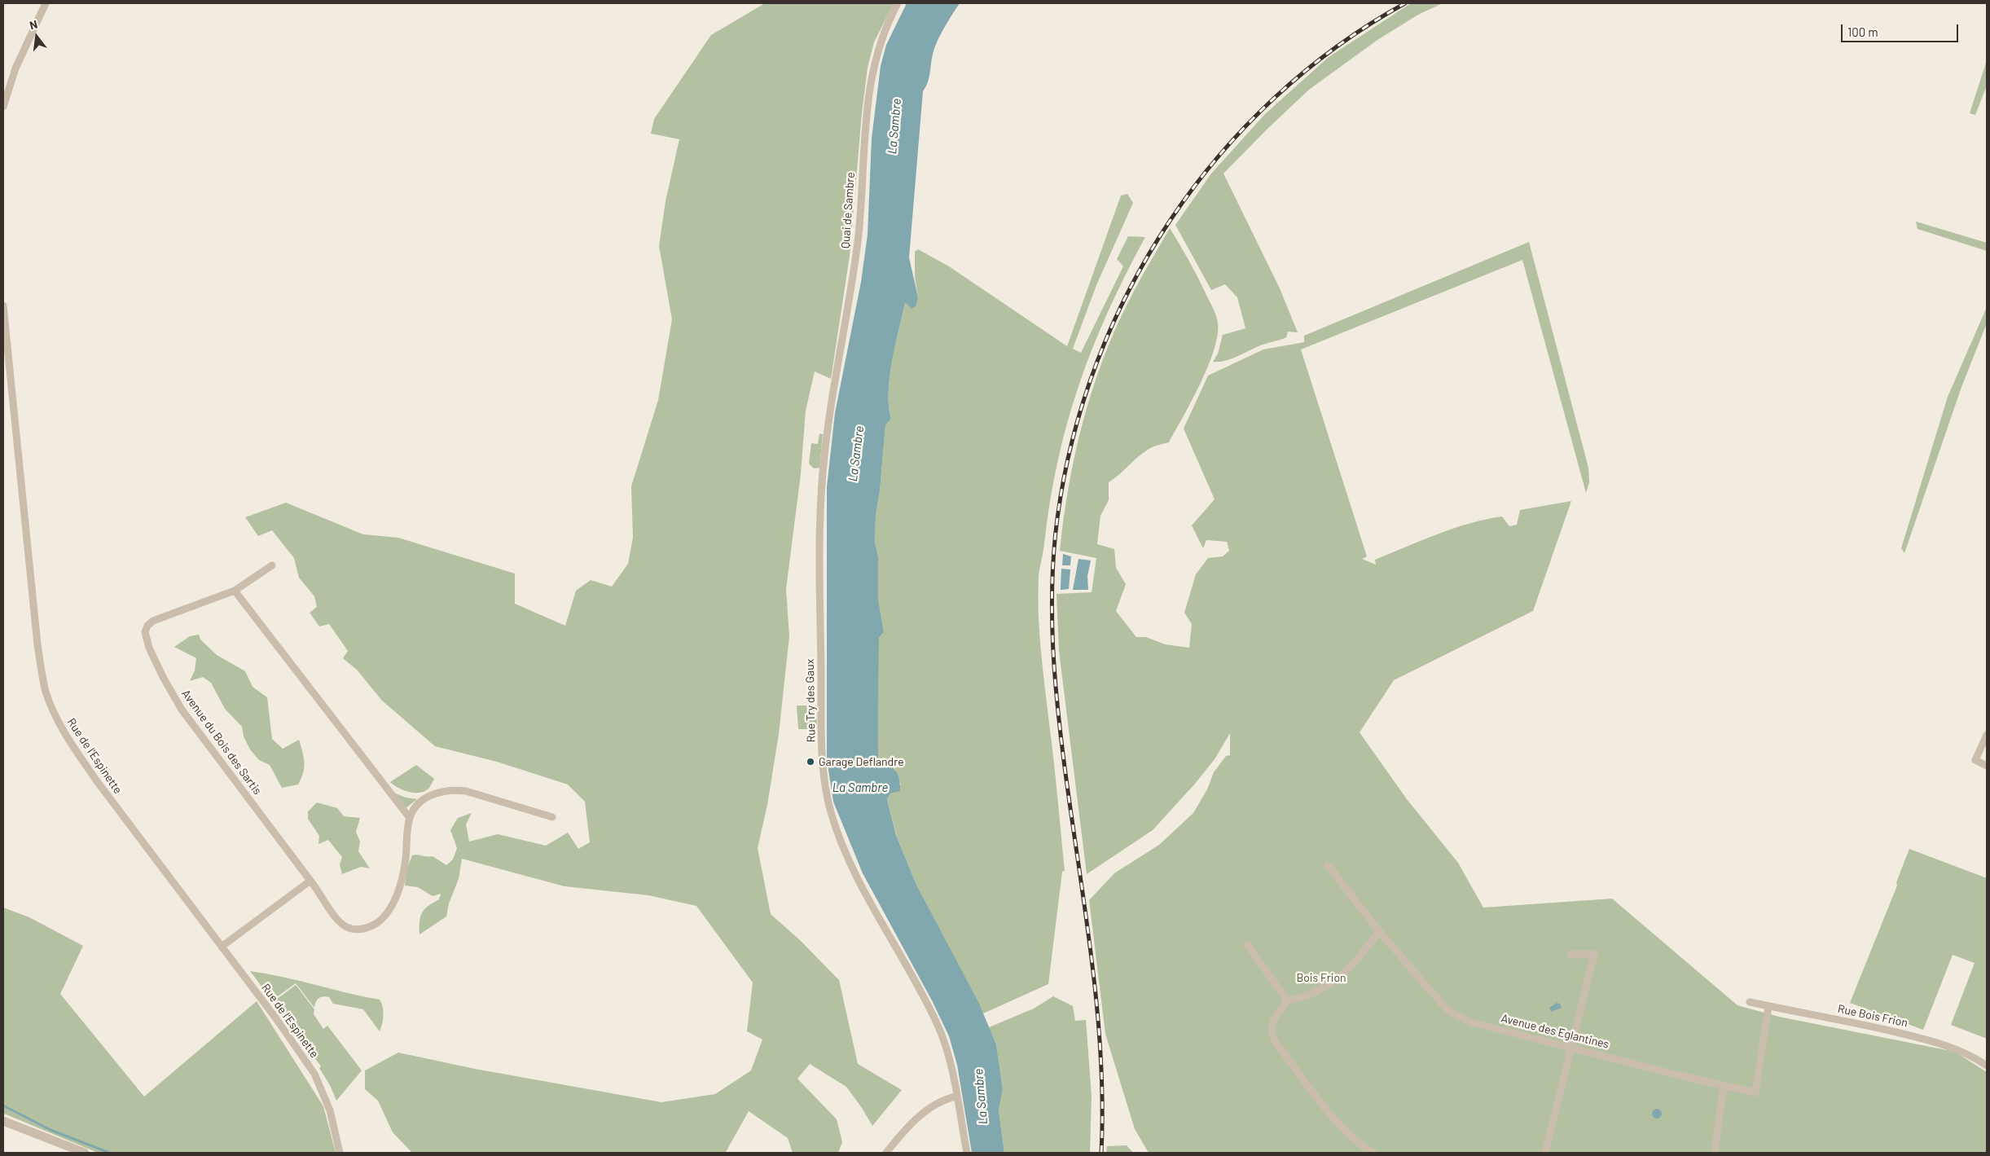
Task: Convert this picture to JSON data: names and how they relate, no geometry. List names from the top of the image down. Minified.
{"streets":{"street":["Quai de Sambre","Rue Try des Gaux","Avenue du Bois des Sartis","Rue de l'Espinette","Rue Bois Frion","Avenue des Eglantines"]},"crossings":[["Quai de Sambre","Rue Try des Gaux"],["Rue Bois Frion","Avenue des Eglantines"]],"water":["La Sambre"],"parks":["Bois Frion"],"places":["Garage Deflandre"],"scale_bar":"100 m","north":"top"}
